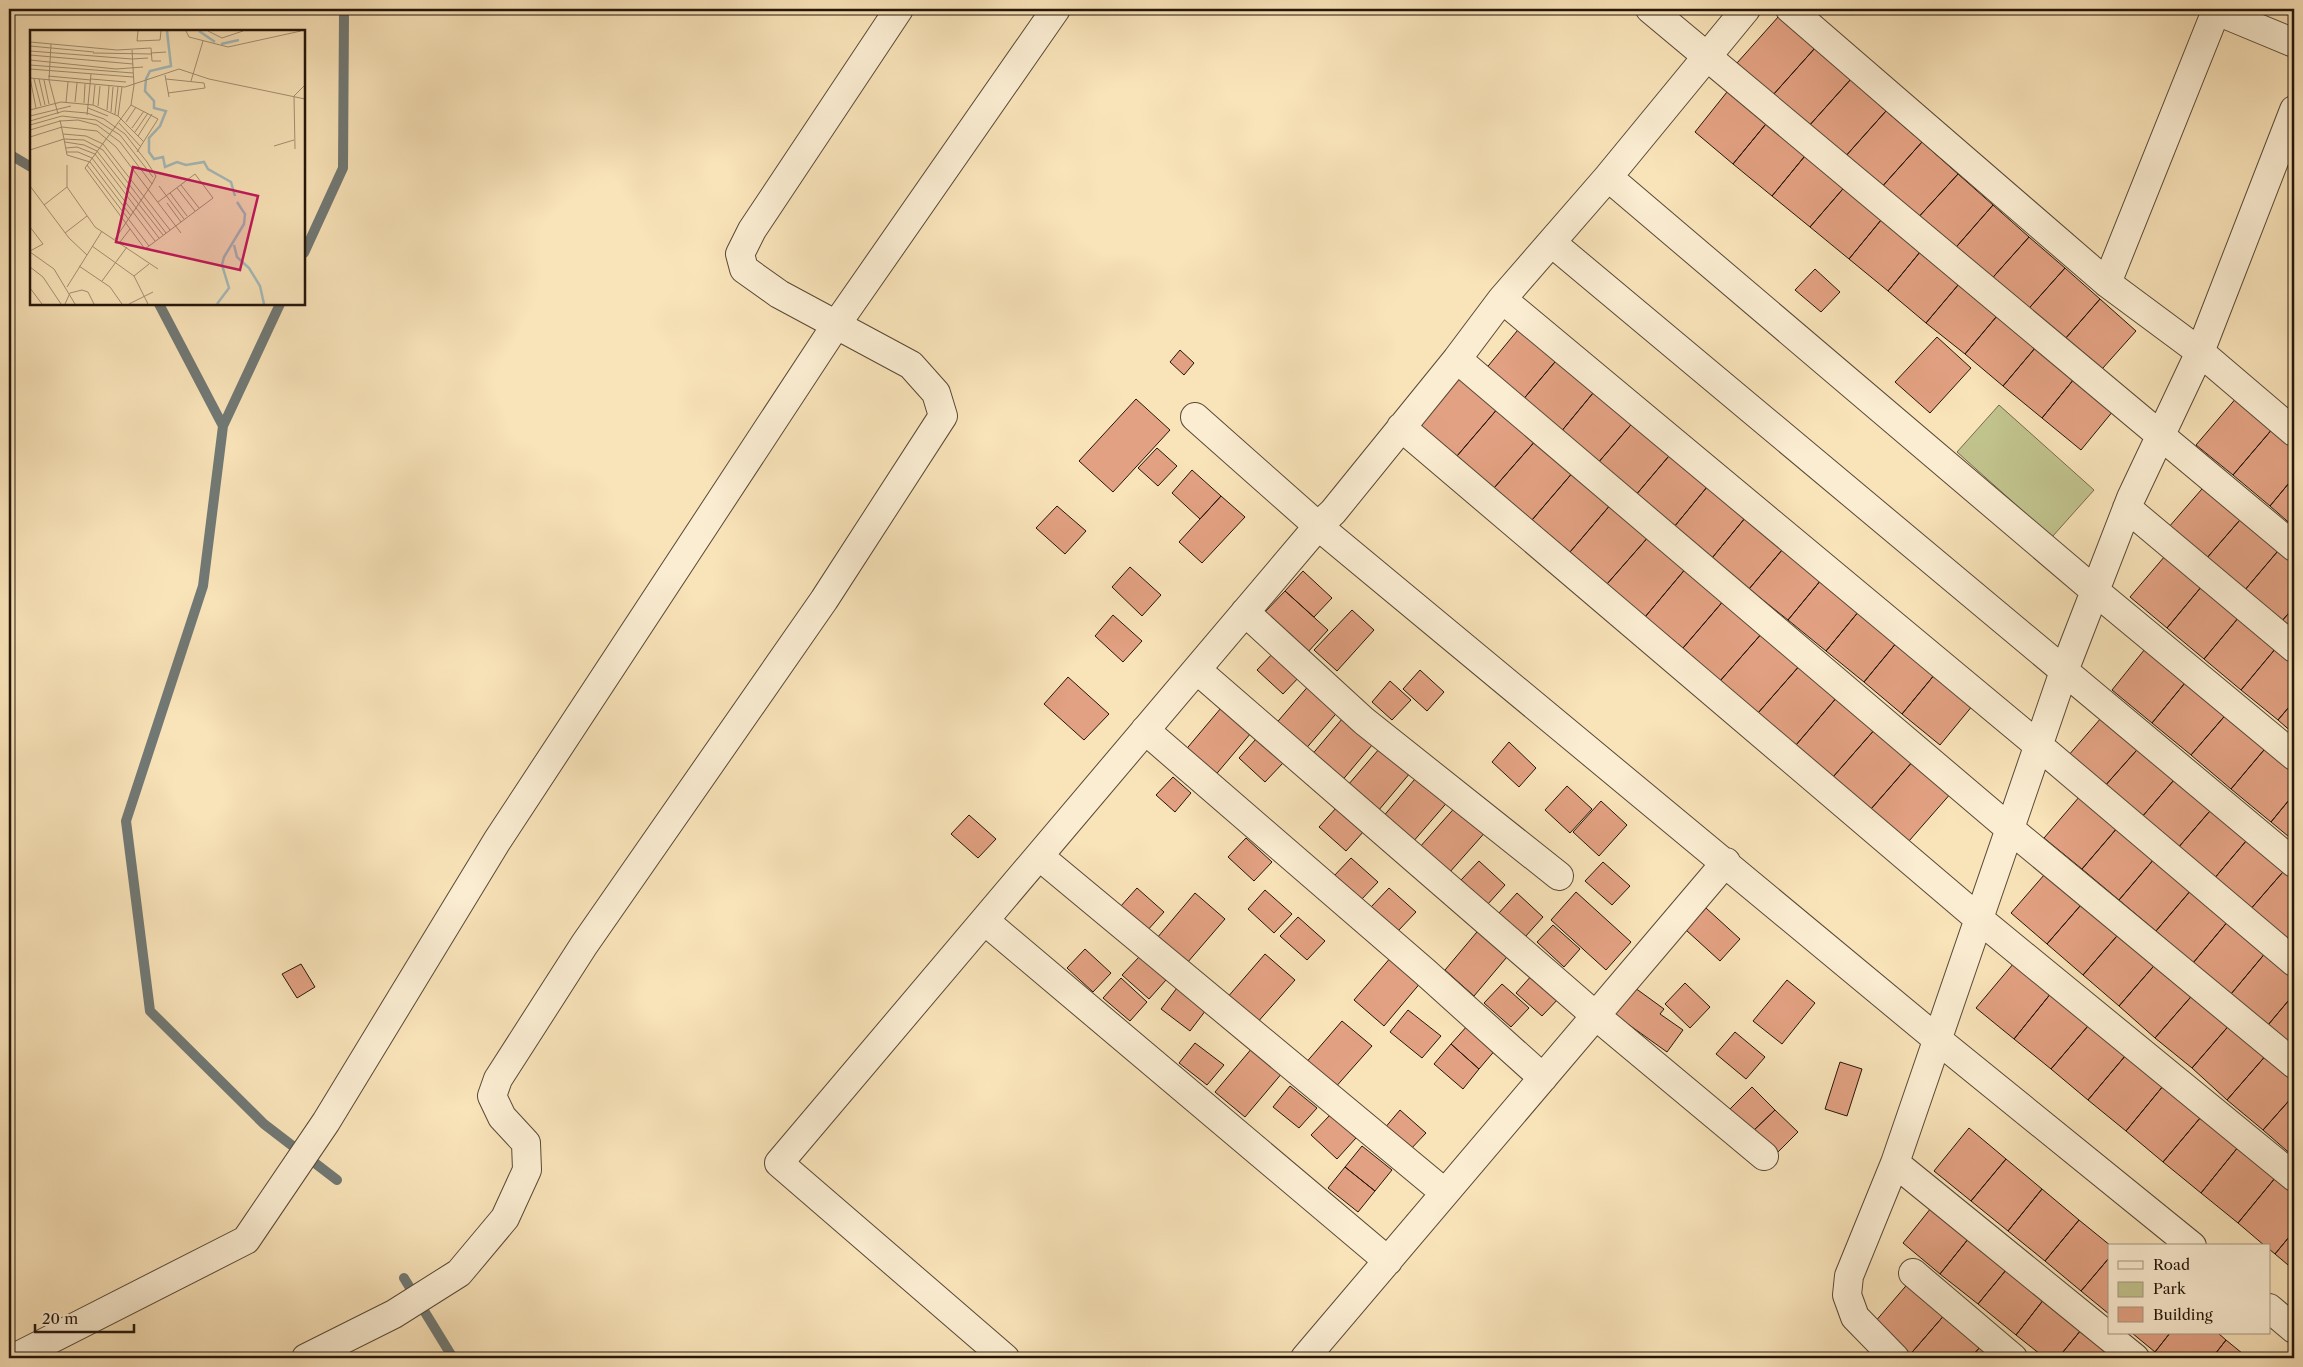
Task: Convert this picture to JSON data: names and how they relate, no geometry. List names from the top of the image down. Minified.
{"legend":["Road","Park","Building"],"scale_bar":"20 m"}
